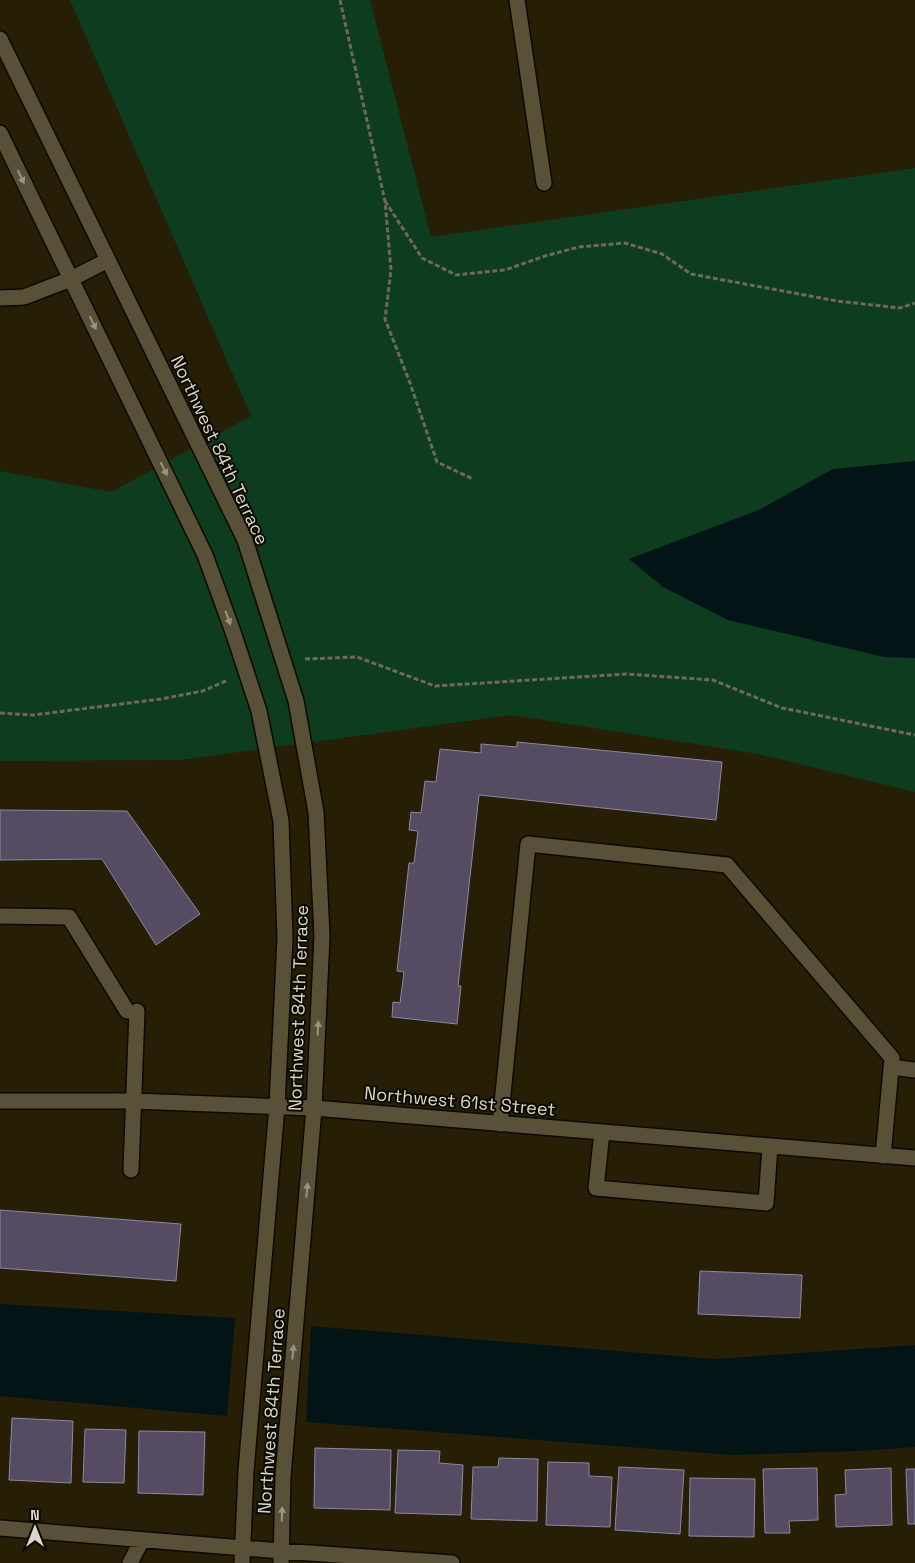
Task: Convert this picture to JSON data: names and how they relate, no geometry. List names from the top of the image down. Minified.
{"streets":{"street":["Northwest 84th Terrace","Northwest 61st Street"]},"crossings":[["Northwest 84th Terrace","Northwest 61st Street"]],"north":"top"}
